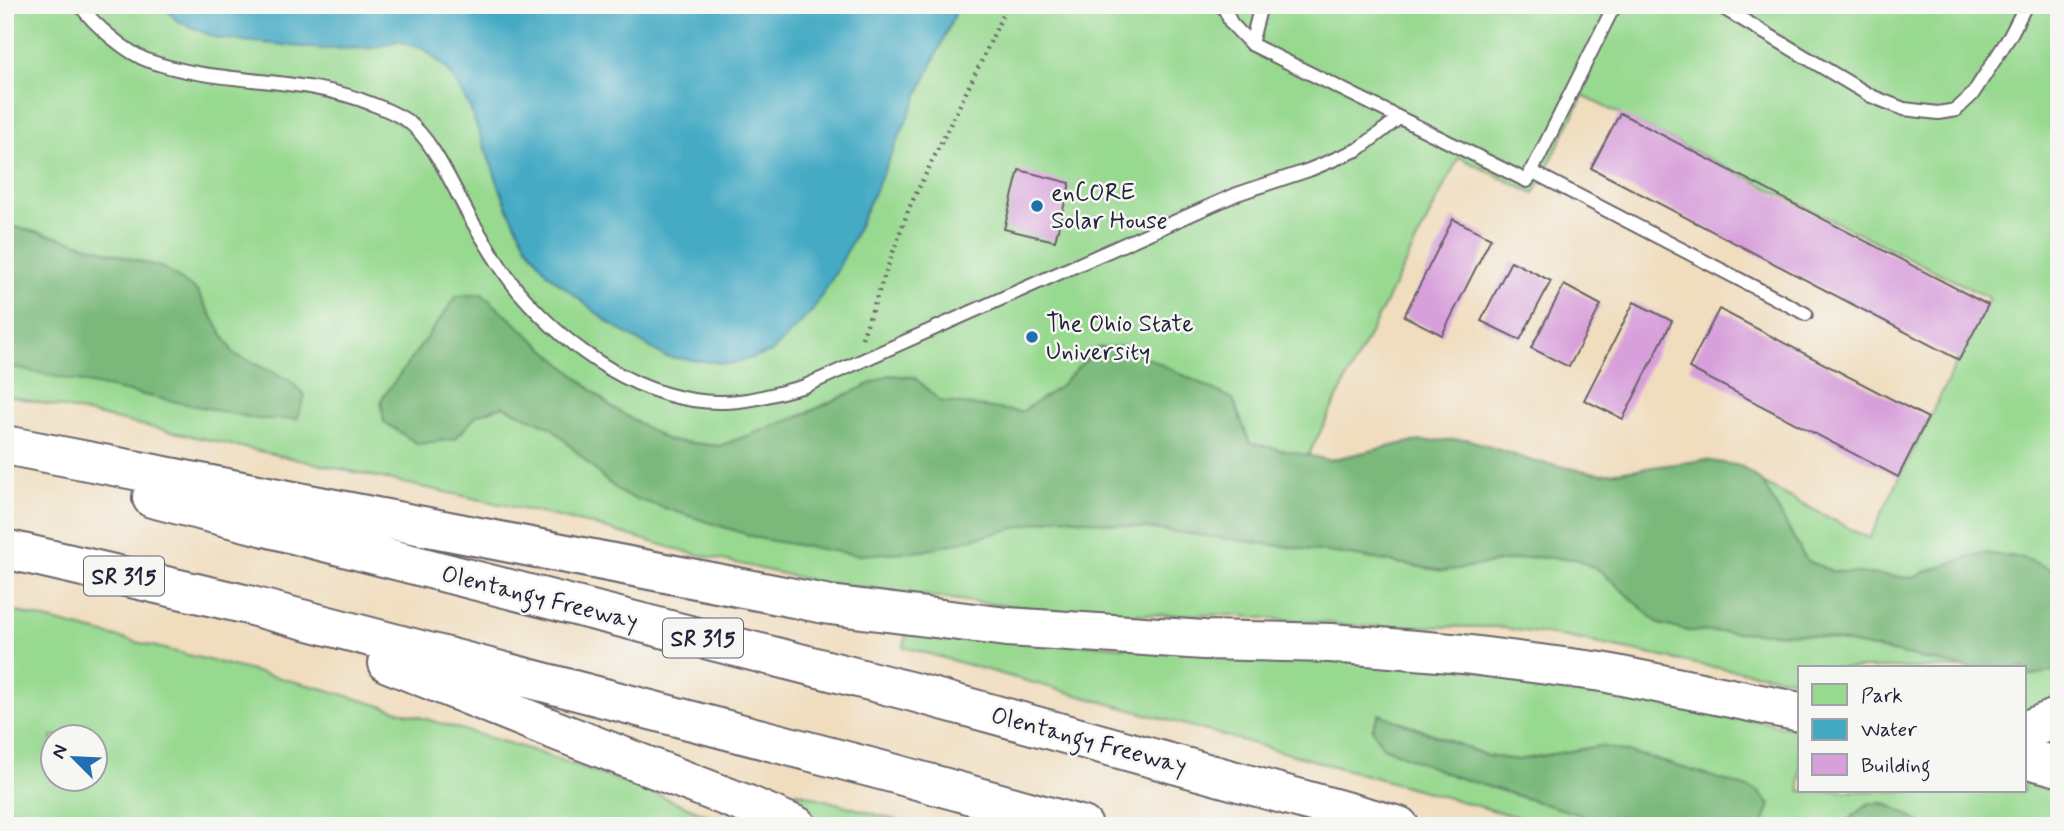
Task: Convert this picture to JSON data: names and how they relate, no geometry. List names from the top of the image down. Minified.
{"streets":{"highway":["SR 315","Olentangy Freeway"]},"places":["enCORE Solar House","The Ohio State University"],"legend":["Park","Water","Building"],"north":"top left"}
